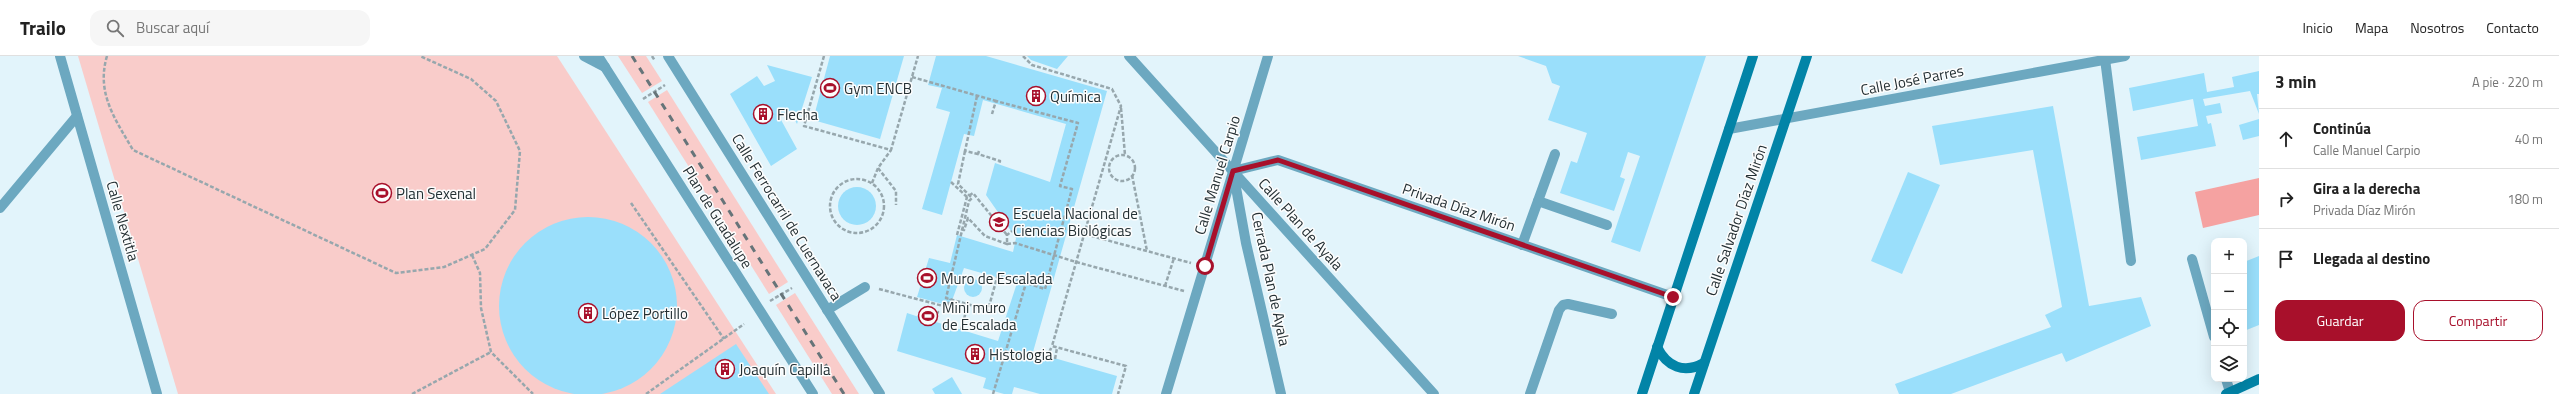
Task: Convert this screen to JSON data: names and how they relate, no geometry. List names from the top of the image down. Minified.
{"streets":{"street":["Calle José Parres","Calle Manuel Carpio","Privada Díaz Mirón","Plan de Guadalupe","Calle Ferrocarril de Cuernavaca","Calle Salvador Díaz Mirón","Calle Nextitla","Calle Plan de Ayala","Cerrada Plan de Ayala"]},"crossings":[["Calle José Parres","Calle Salvador Díaz Mirón"],["Calle Manuel Carpio","Privada Díaz Mirón"],["Calle Manuel Carpio","Calle Plan de Ayala"],["Calle Manuel Carpio","Cerrada Plan de Ayala"],["Privada Díaz Mirón","Calle Plan de Ayala"],["Privada Díaz Mirón","Cerrada Plan de Ayala"],["Calle Plan de Ayala","Cerrada Plan de Ayala"]],"places":{"sports":["Gym ENCB","Plan Sexenal","Muro de Escalada","Mini muro de Escalada"],"building":["Química","Flecha","López Portillo","Histologia","Joaquín Capilla"],"school or university":["Escuela Nacional de Ciencias Biológicas"]},"page":{"header":"Trailo","search":"Buscar aquí","nav":["Inicio","Mapa","Nosotros","Contacto"],"heading":["3 min","A pie · 220 m"],"list":[["Continúa","Calle Manuel Carpio","40 m"],["Gira a la derecha","Privada Díaz Mirón","180 m"],"Llegada al destino"],"map_buttons":["+","−"],"buttons":["Guardar","Compartir"]}}
